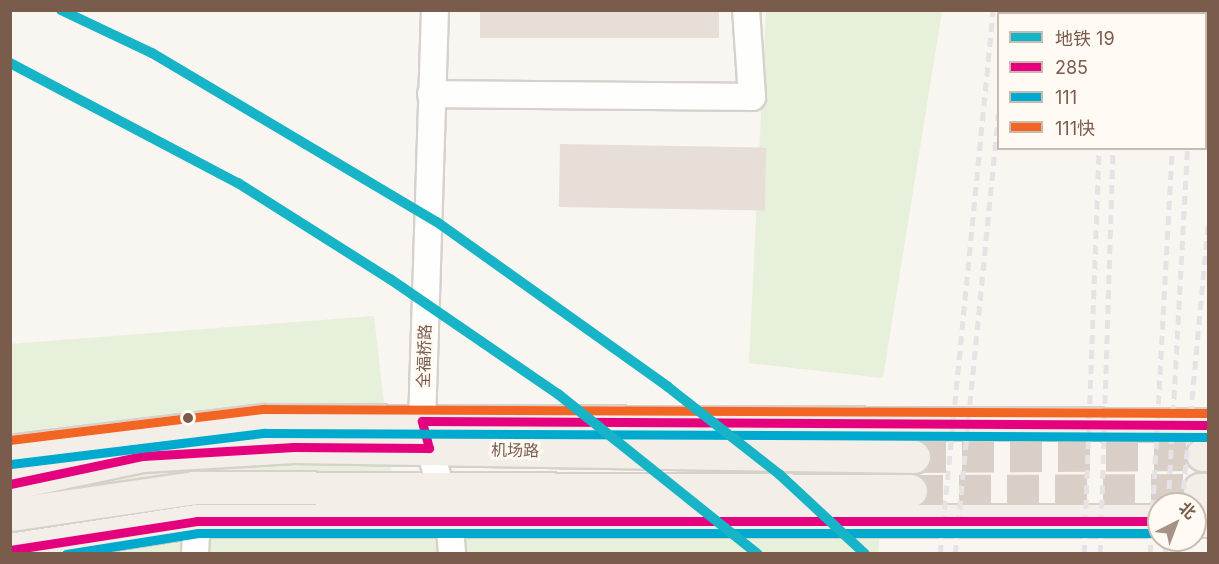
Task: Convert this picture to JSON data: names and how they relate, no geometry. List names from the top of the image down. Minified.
{"streets":{"main road":["机场路"],"street":["全福桥路"]},"crossings":[["全福桥路","机场路"]],"lines":["metro line 19","transit line 111快","transit line 285","transit line 111"],"legend":["地铁 19","285","111","111快"],"north":"top right"}
